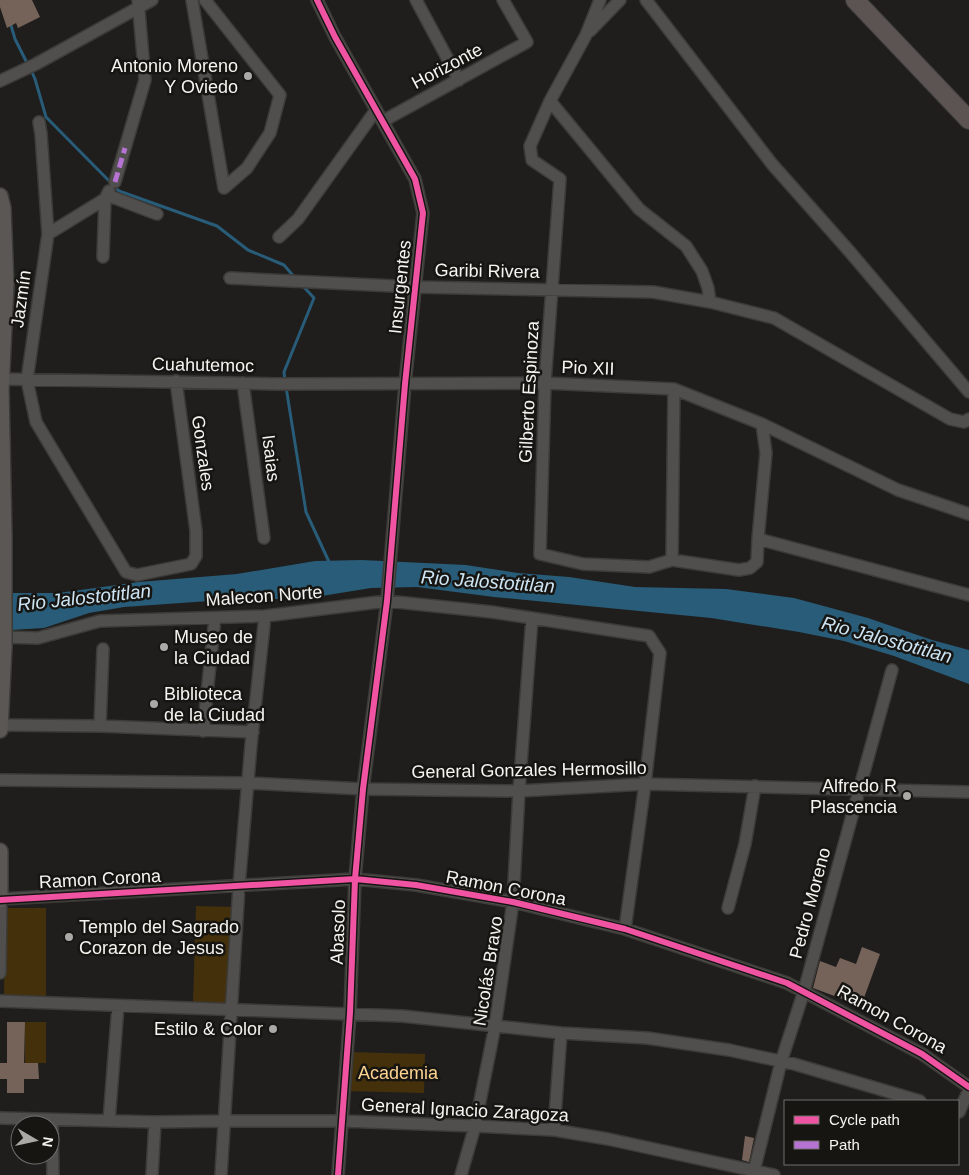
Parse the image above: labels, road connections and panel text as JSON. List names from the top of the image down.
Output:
{
  "streets": {
    "street": [
      "Horizonte",
      "Garibi Rivera",
      "Insurgentes",
      "Jazmín",
      "Cuahutemoc",
      "Pio XII",
      "Gilberto Espinoza",
      "Gonzales",
      "Isaias",
      "Malecon Norte",
      "General Gonzales Hermosillo",
      "Ramon Corona",
      "Pedro Moreno",
      "Abasolo",
      "Nicolás Bravo",
      "General Ignacio Zaragoza"
    ]
  },
  "crossings": [
    ["Horizonte", "Insurgentes"],
    ["Garibi Rivera", "Insurgentes"],
    ["Garibi Rivera", "Gilberto Espinoza"],
    ["Insurgentes", "Cuahutemoc"],
    ["Insurgentes", "Pio XII"],
    ["Insurgentes", "Malecon Norte"],
    ["Insurgentes", "Abasolo"],
    ["Jazmín", "Cuahutemoc"],
    ["Jazmín", "Gonzales"],
    ["Cuahutemoc", "Pio XII"],
    ["Cuahutemoc", "Gonzales"],
    ["Cuahutemoc", "Isaias"],
    ["Pio XII", "Gilberto Espinoza"],
    ["Malecon Norte", "General Gonzales Hermosillo"],
    ["Malecon Norte", "Ramon Corona"],
    ["Malecon Norte", "Abasolo"],
    ["Malecon Norte", "Nicolás Bravo"],
    ["General Gonzales Hermosillo", "Pedro Moreno"],
    ["General Gonzales Hermosillo", "Abasolo"],
    ["General Gonzales Hermosillo", "Nicolás Bravo"],
    ["Ramon Corona", "Pedro Moreno"],
    ["Ramon Corona", "Abasolo"],
    ["Ramon Corona", "Nicolás Bravo"],
    ["Pedro Moreno", "General Ignacio Zaragoza"],
    ["Abasolo", "General Ignacio Zaragoza"],
    ["Nicolás Bravo", "General Ignacio Zaragoza"]
  ],
  "water": ["Rio Jalostotitlan"],
  "parks": ["Academia"],
  "places": [
    "Antonio Moreno Y Oviedo",
    "Museo de la Ciudad",
    "Biblioteca de la Ciudad",
    "Alfredo R Plascencia",
    "Templo del Sagrado Corazon de Jesus",
    "Estilo & Color"
  ],
  "legend": ["Cycle path", "Path"],
  "north": "right"
}
